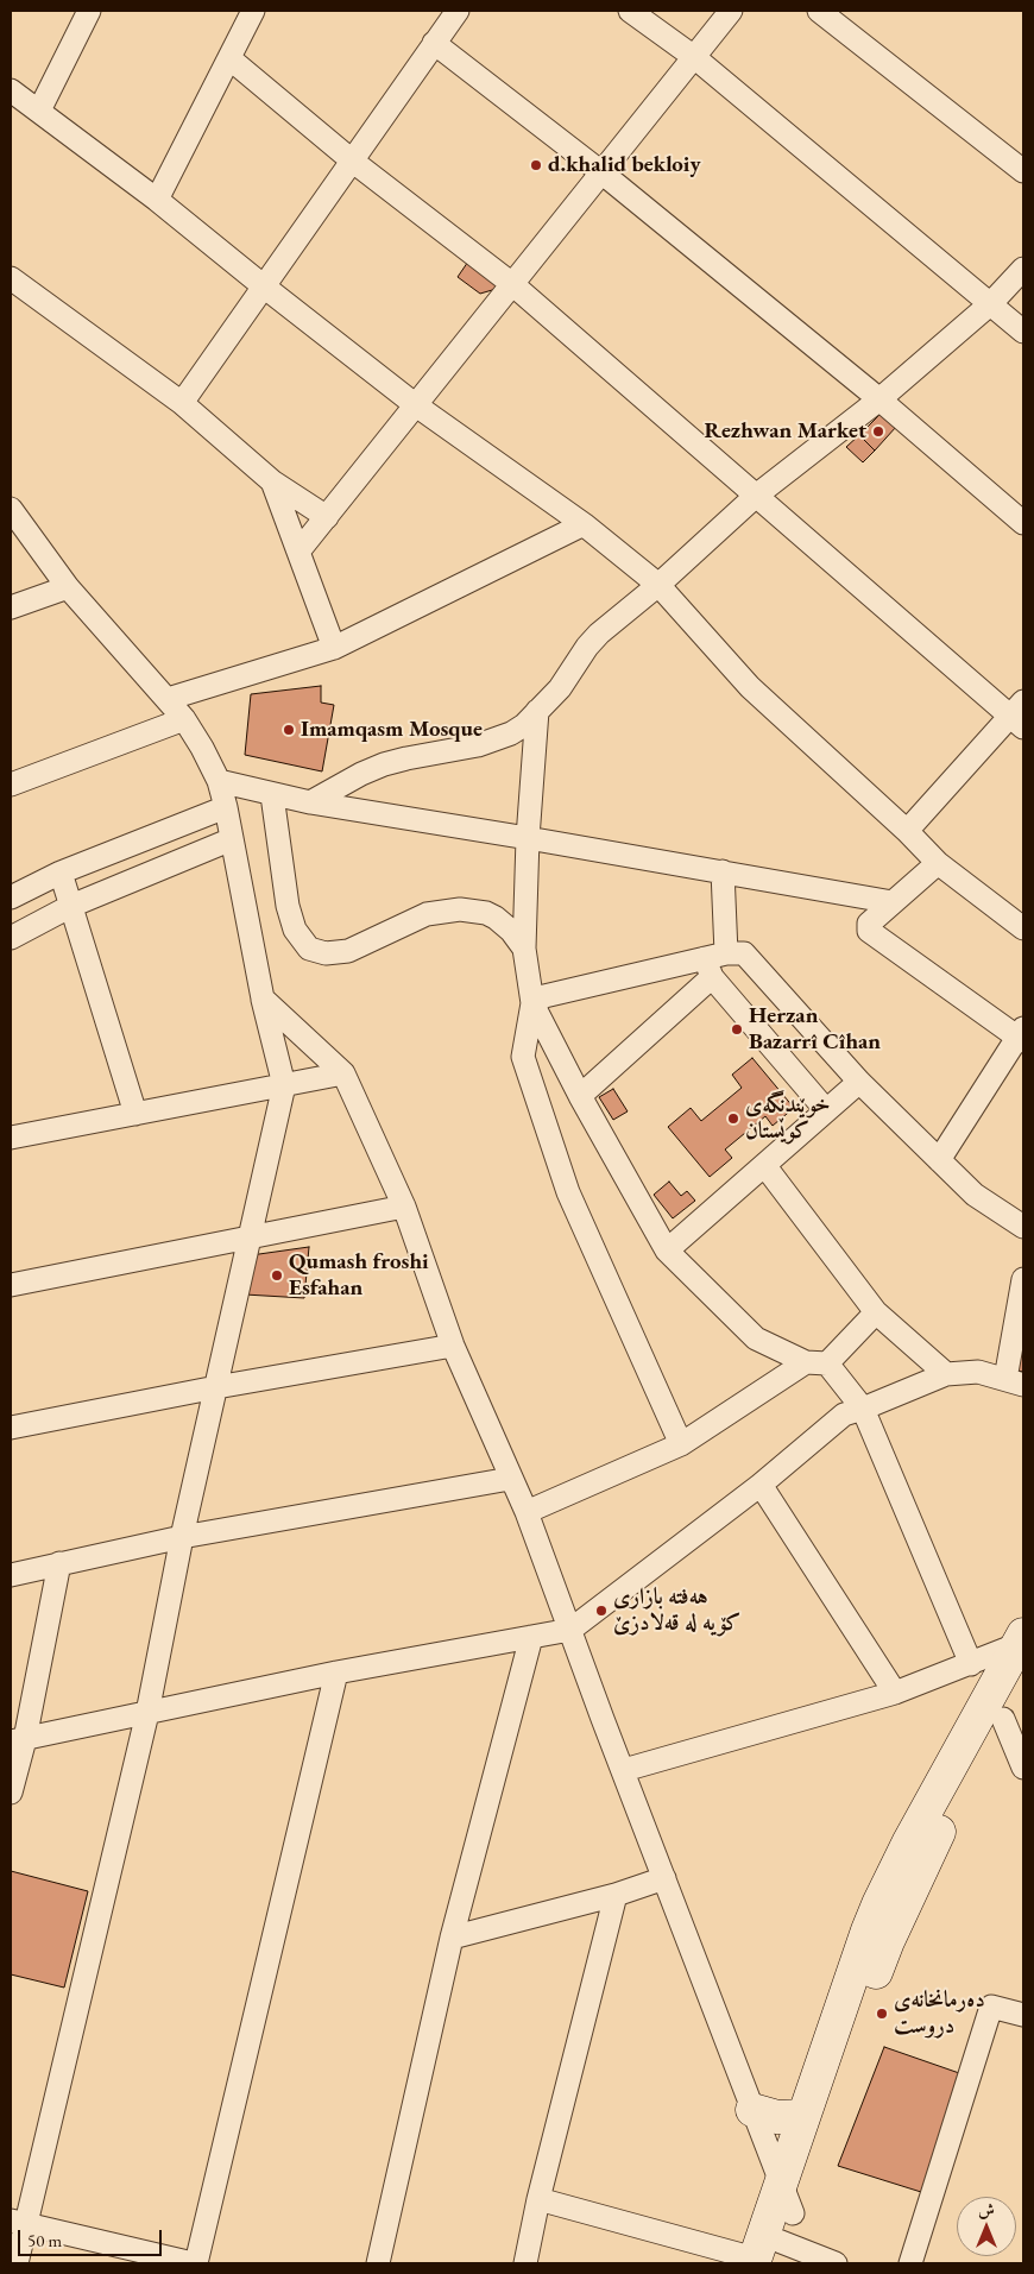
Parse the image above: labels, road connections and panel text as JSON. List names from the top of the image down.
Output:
{
  "places": [
    "d.khalid bekloiy",
    "Rezhwan Market",
    "Imamqasm Mosque",
    "Herzan Bazarrî Cîhan",
    "خوێندنگەی کوێستان",
    "Qumash froshi Esfahan",
    "هەفتە بازاری کۆیە لە قەلادزێ",
    "دەرمانخانەی دروست"
  ],
  "scale_bar": "50 m",
  "north": "top"
}
